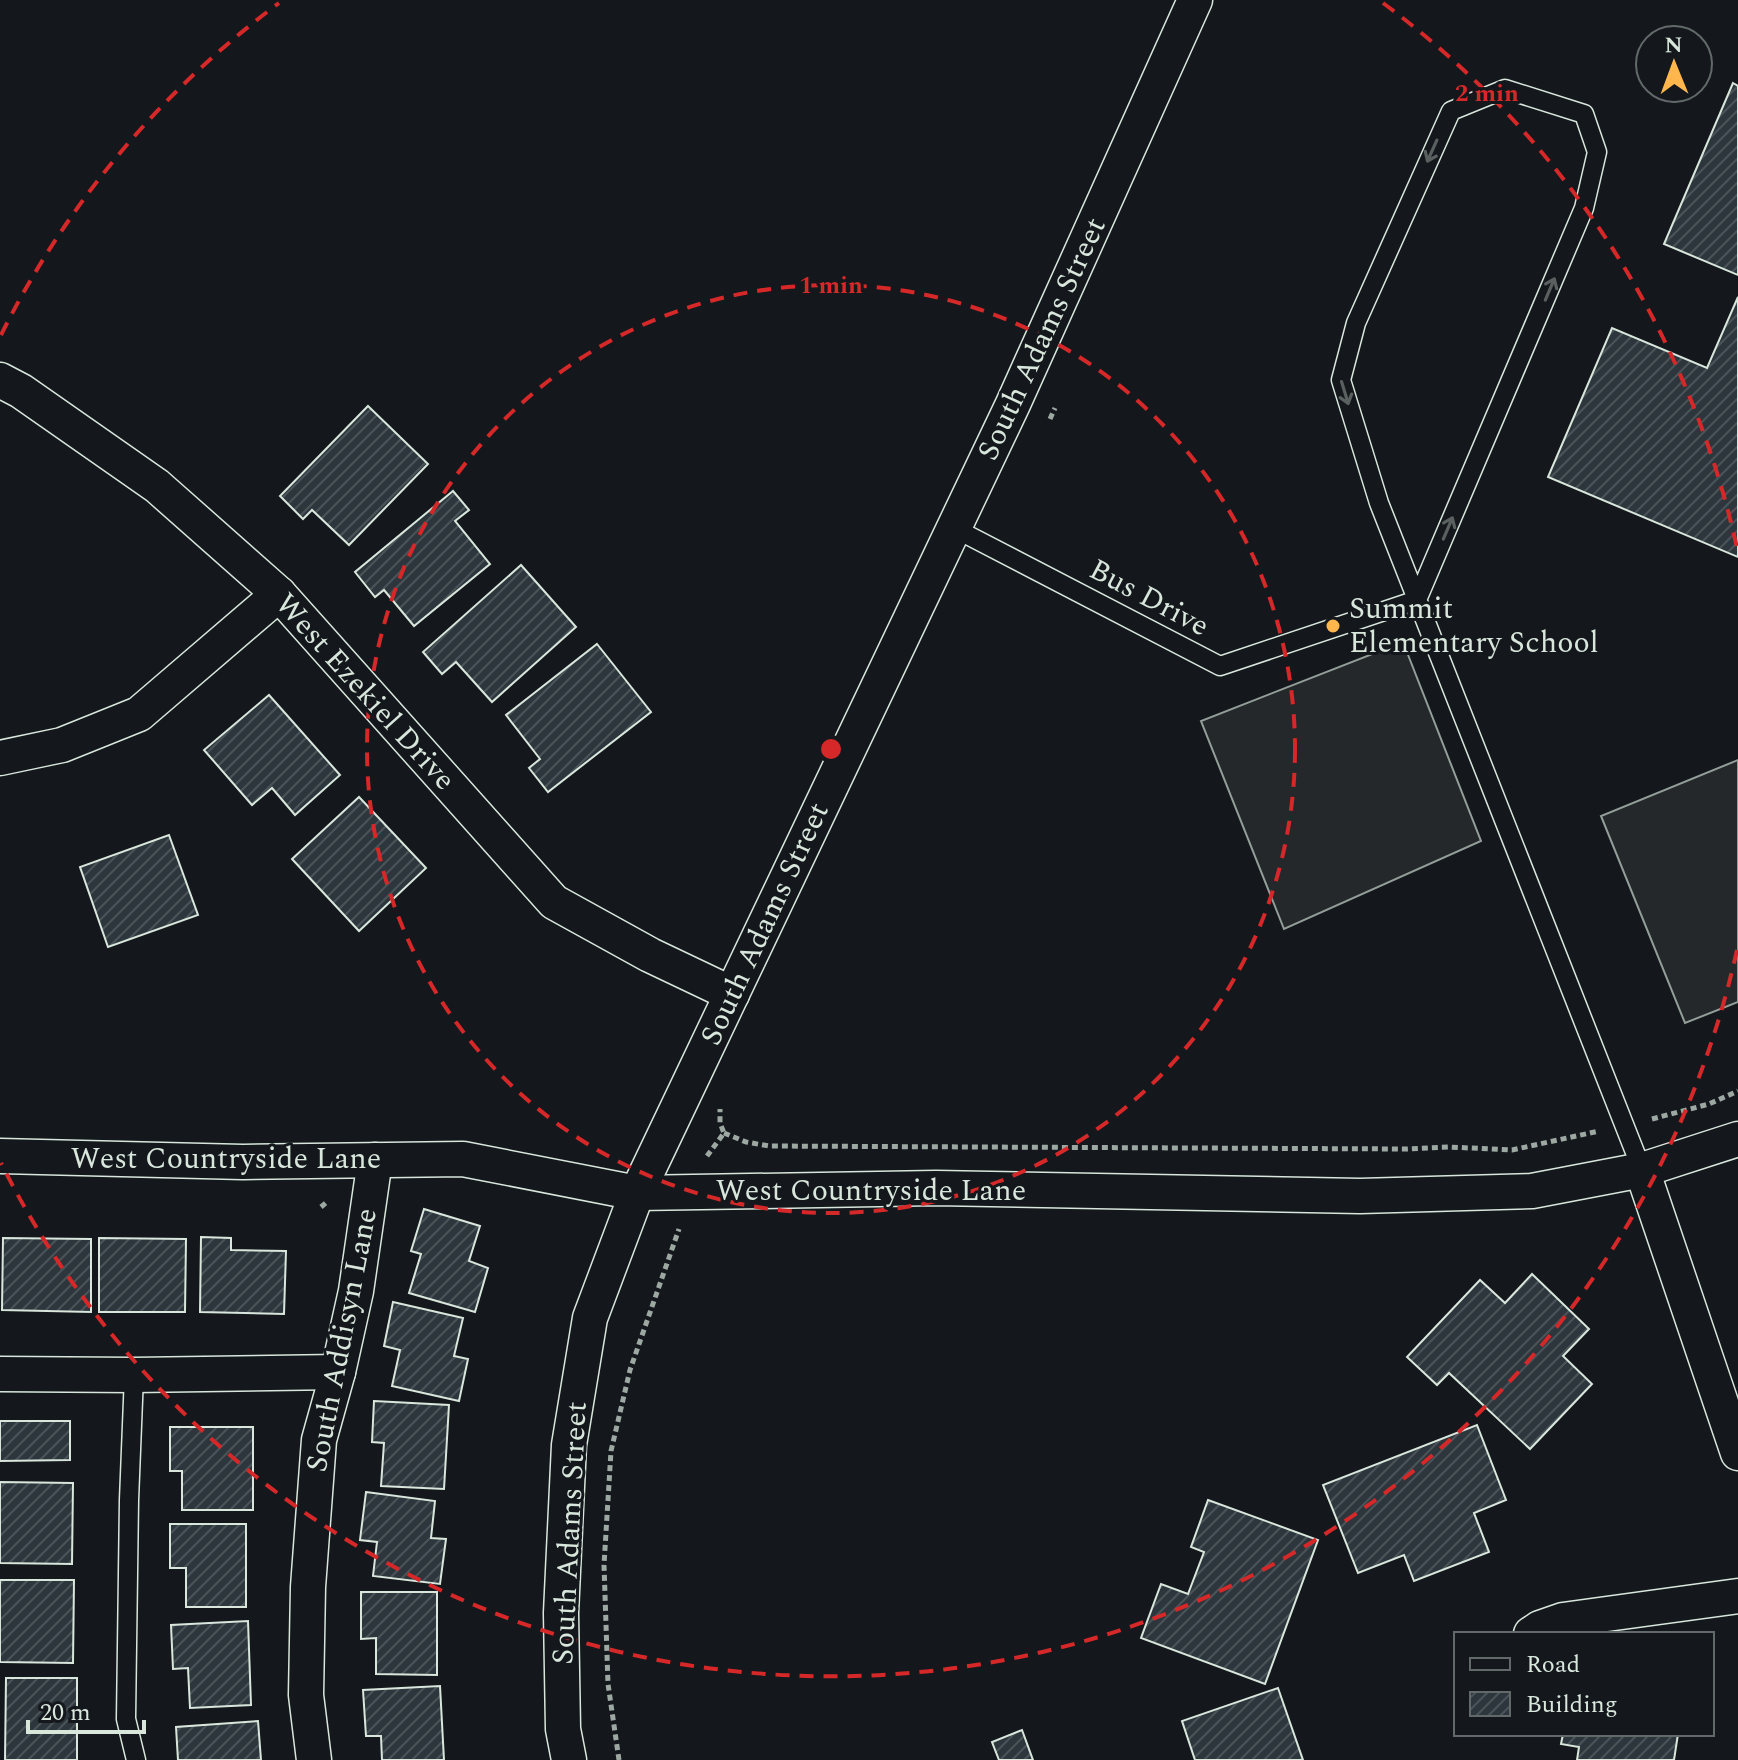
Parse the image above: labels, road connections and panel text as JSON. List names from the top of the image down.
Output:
{
  "streets": {
    "street": [
      "South Adams Street",
      "West Ezekiel Drive",
      "West Countryside Lane",
      "South Addisyn Lane"
    ],
    "lane": ["Bus Drive"]
  },
  "crossings": [
    ["South Adams Street", "Bus Drive"],
    ["South Adams Street", "West Ezekiel Drive"],
    ["South Adams Street", "West Countryside Lane"],
    ["West Countryside Lane", "South Addisyn Lane"]
  ],
  "places": ["Summit Elementary School"],
  "legend": ["Road", "Building"],
  "scale_bar": "20 m",
  "north": "top",
  "rings": ["2 min", "1 min"]
}
